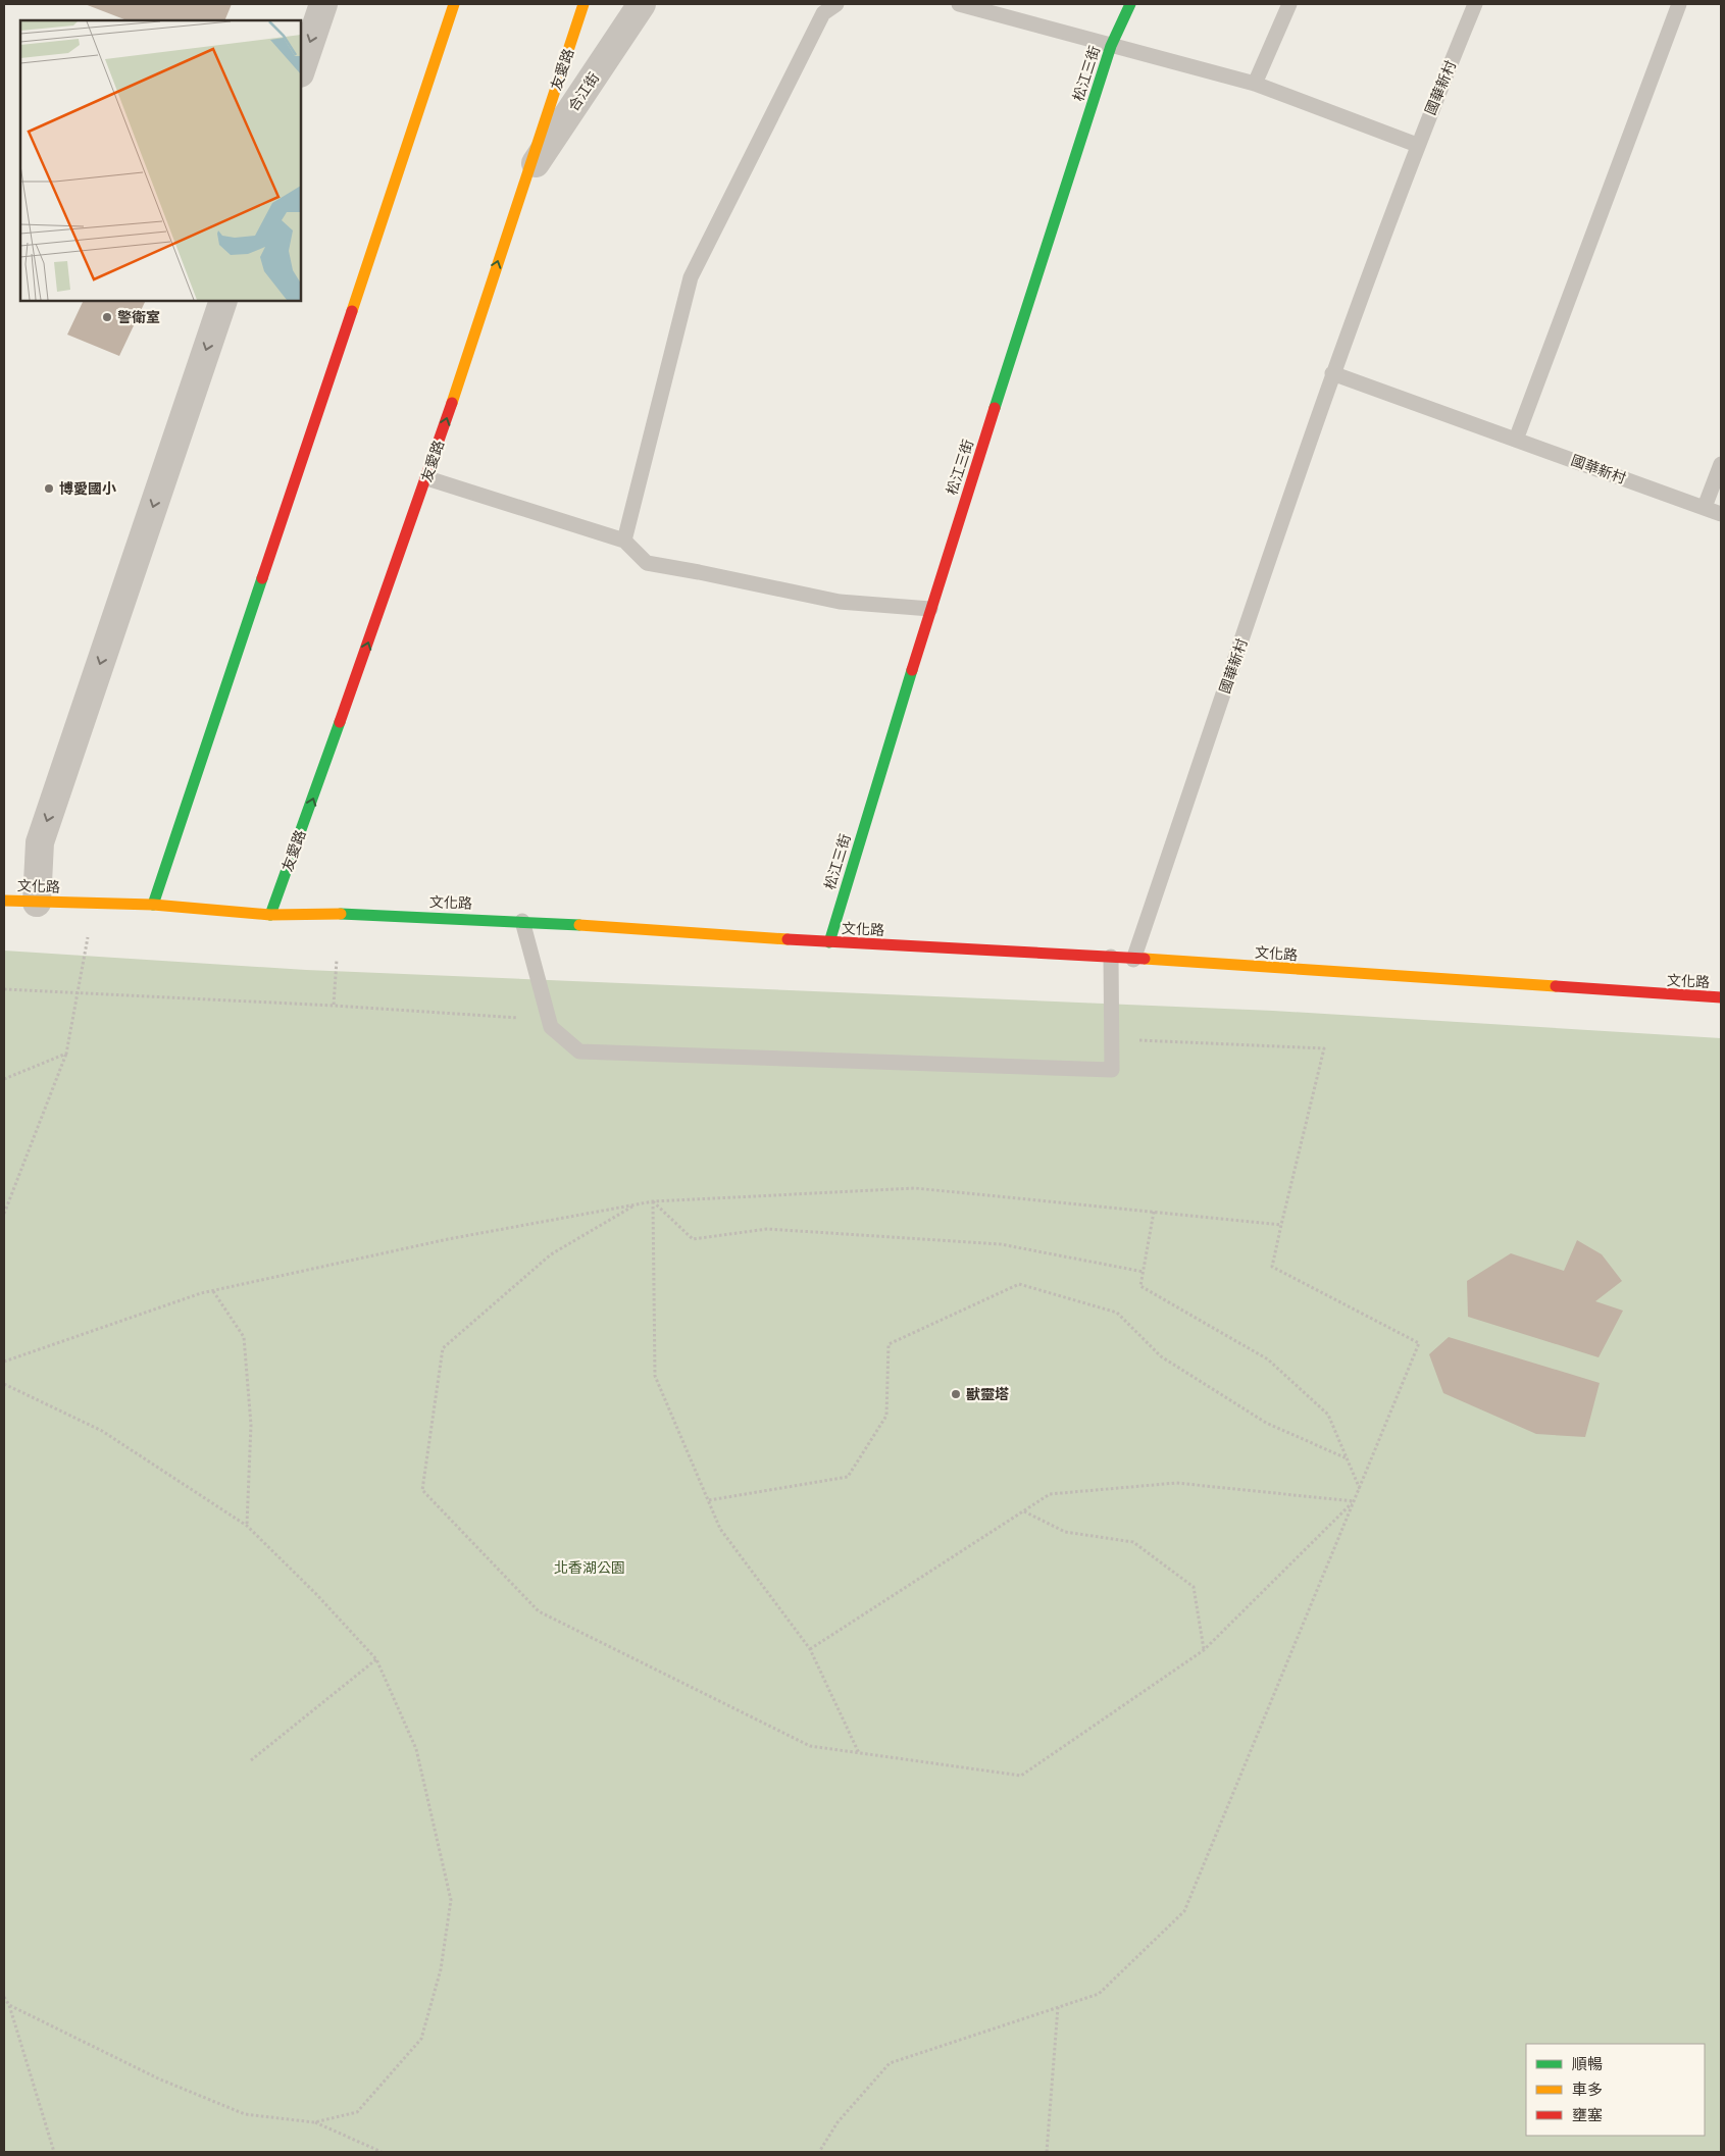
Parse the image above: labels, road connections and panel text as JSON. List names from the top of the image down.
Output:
{
  "streets": {
    "street": [
      "友愛路",
      "松江三街",
      "合江街",
      "文化路"
    ],
    "lane": ["國華新村"]
  },
  "crossings": [
    ["友愛路", "合江街"],
    ["友愛路", "文化路"],
    ["松江三街", "文化路"],
    ["國華新村", "文化路"]
  ],
  "one_way": ["友愛路"],
  "parks": ["北香湖公園"],
  "places": ["警衛室", "博愛國小", "獸靈塔"],
  "legend": ["順暢", "車多", "壅塞"]
}
